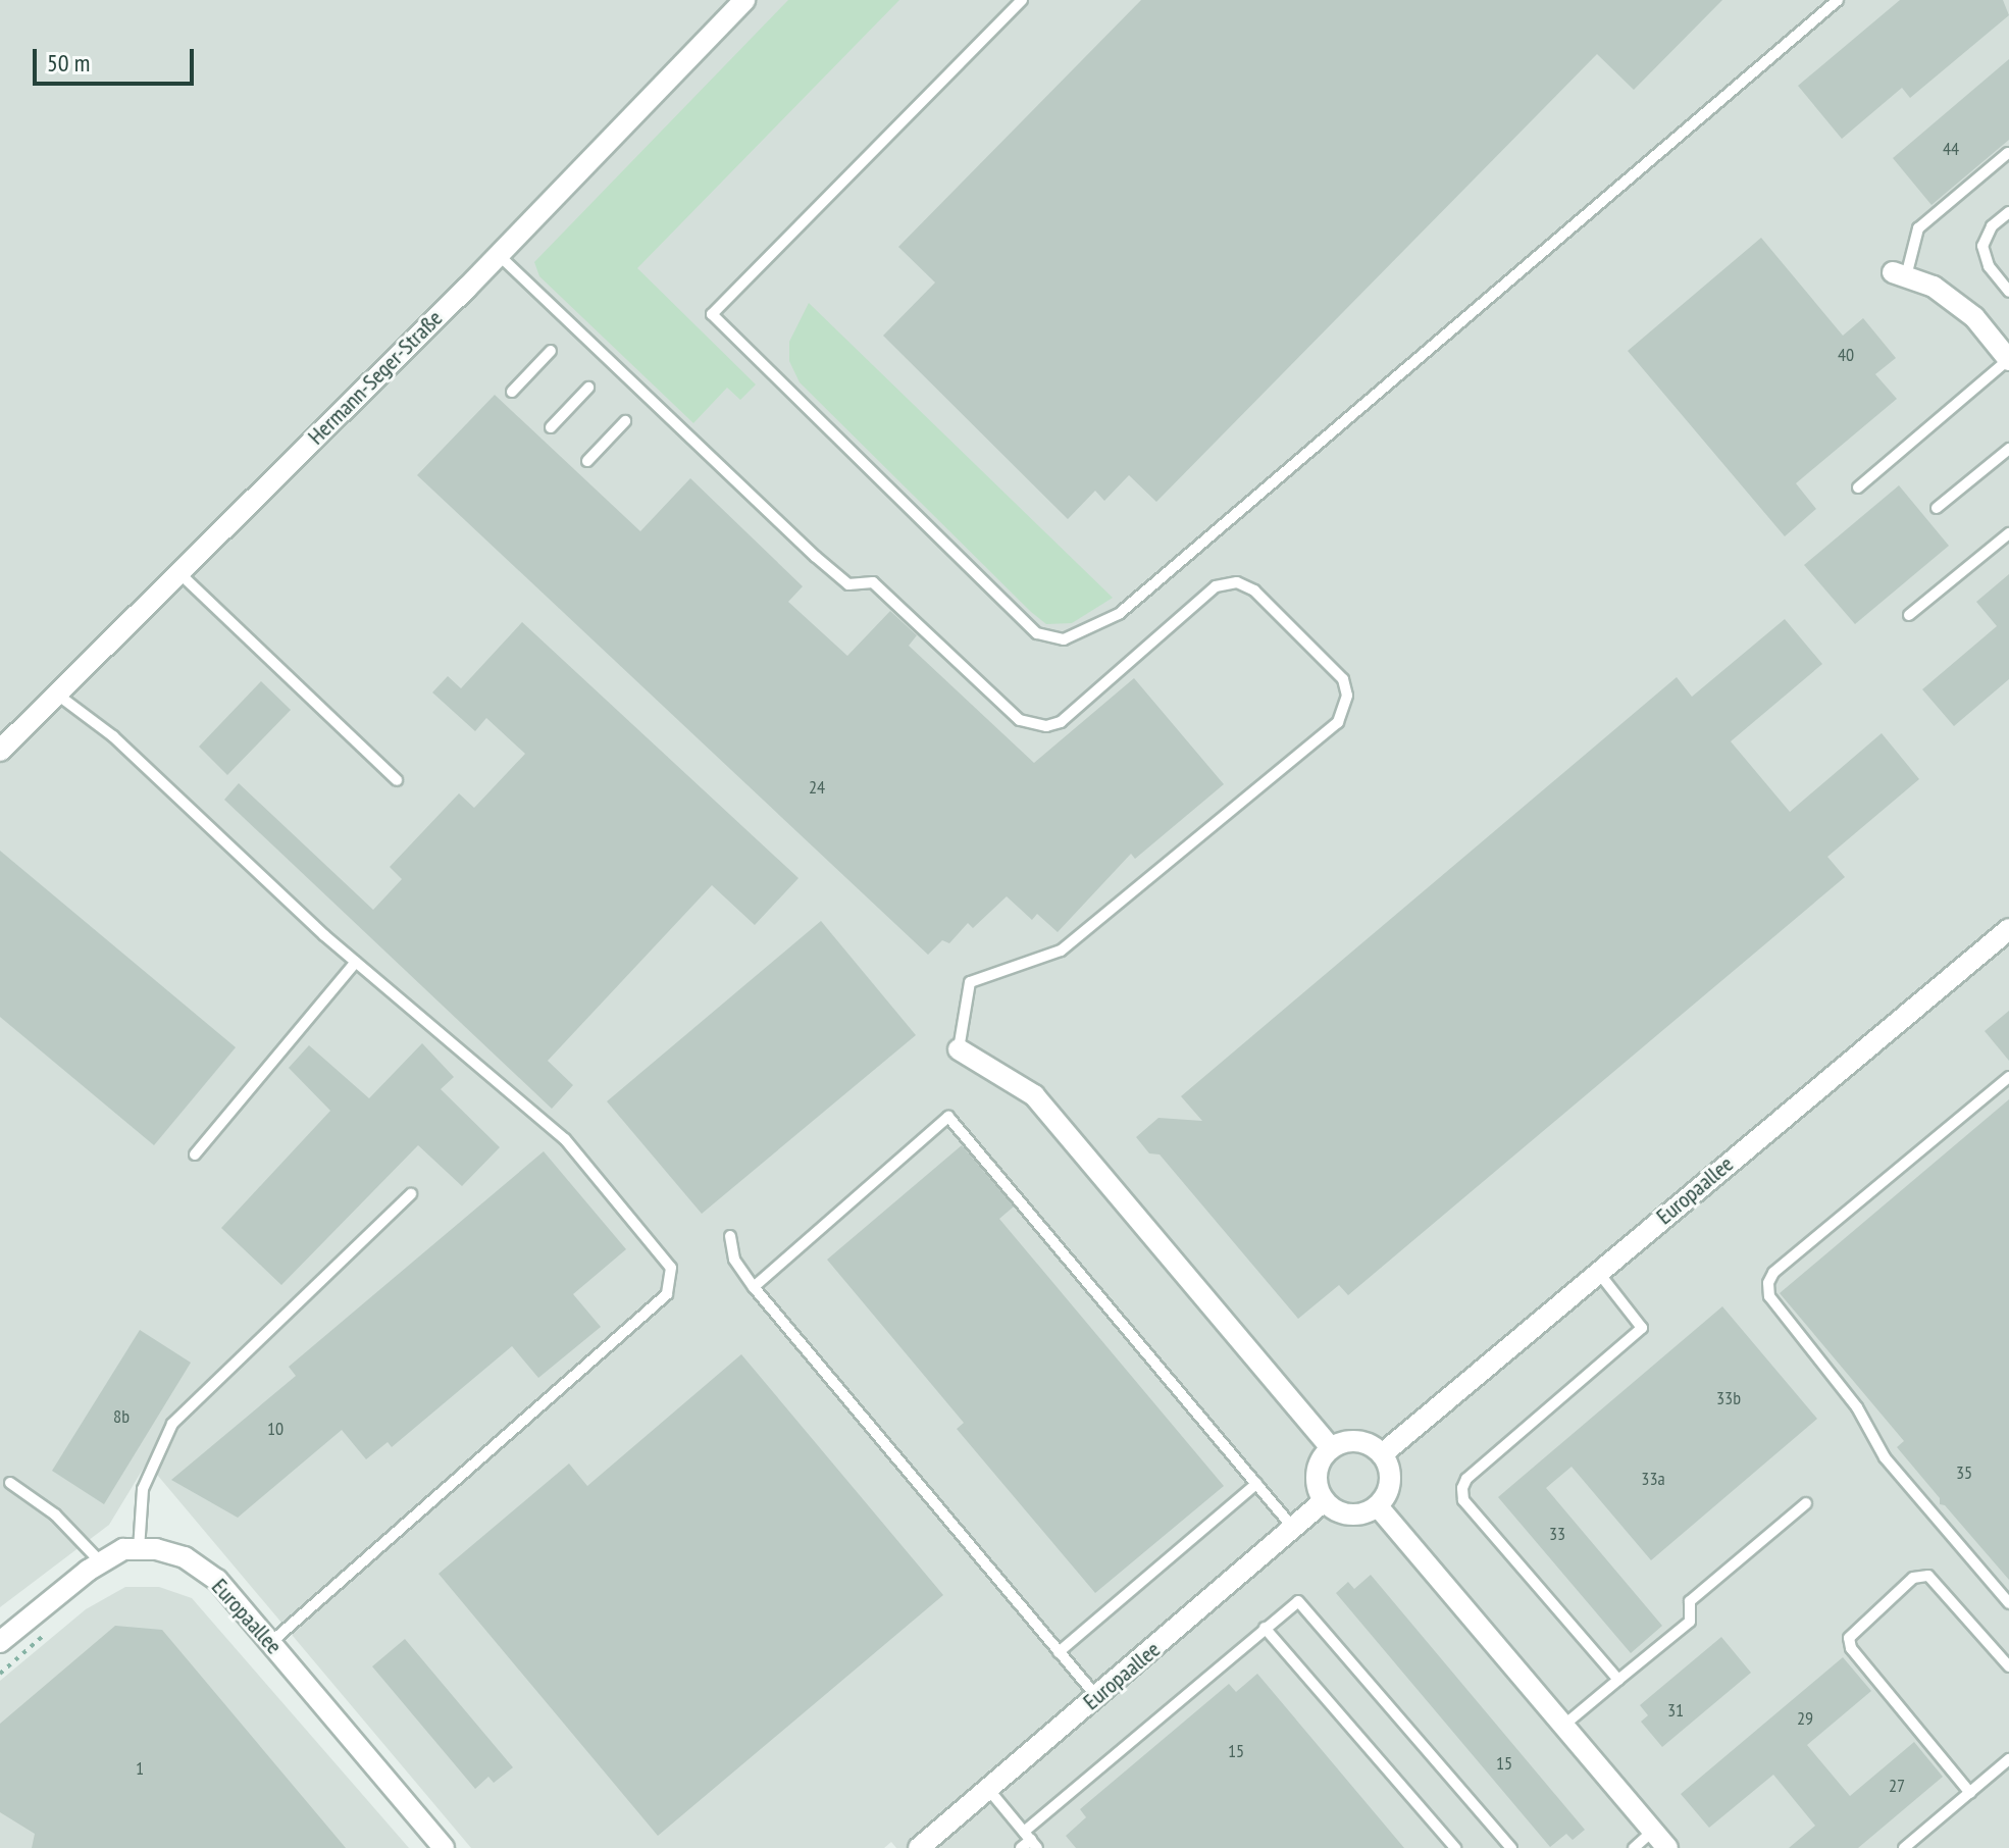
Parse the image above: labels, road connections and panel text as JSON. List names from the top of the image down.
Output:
{
  "streets": {
    "street": ["Hermann-Seger-Straße", "Europaallee"]
  },
  "house_numbers": [
    "44",
    "40",
    "24",
    "33b",
    "8b",
    "10",
    "35",
    "33a",
    "33",
    "31",
    "29",
    "15",
    "15",
    "1",
    "27"
  ],
  "scale_bar": "50 m"
}
